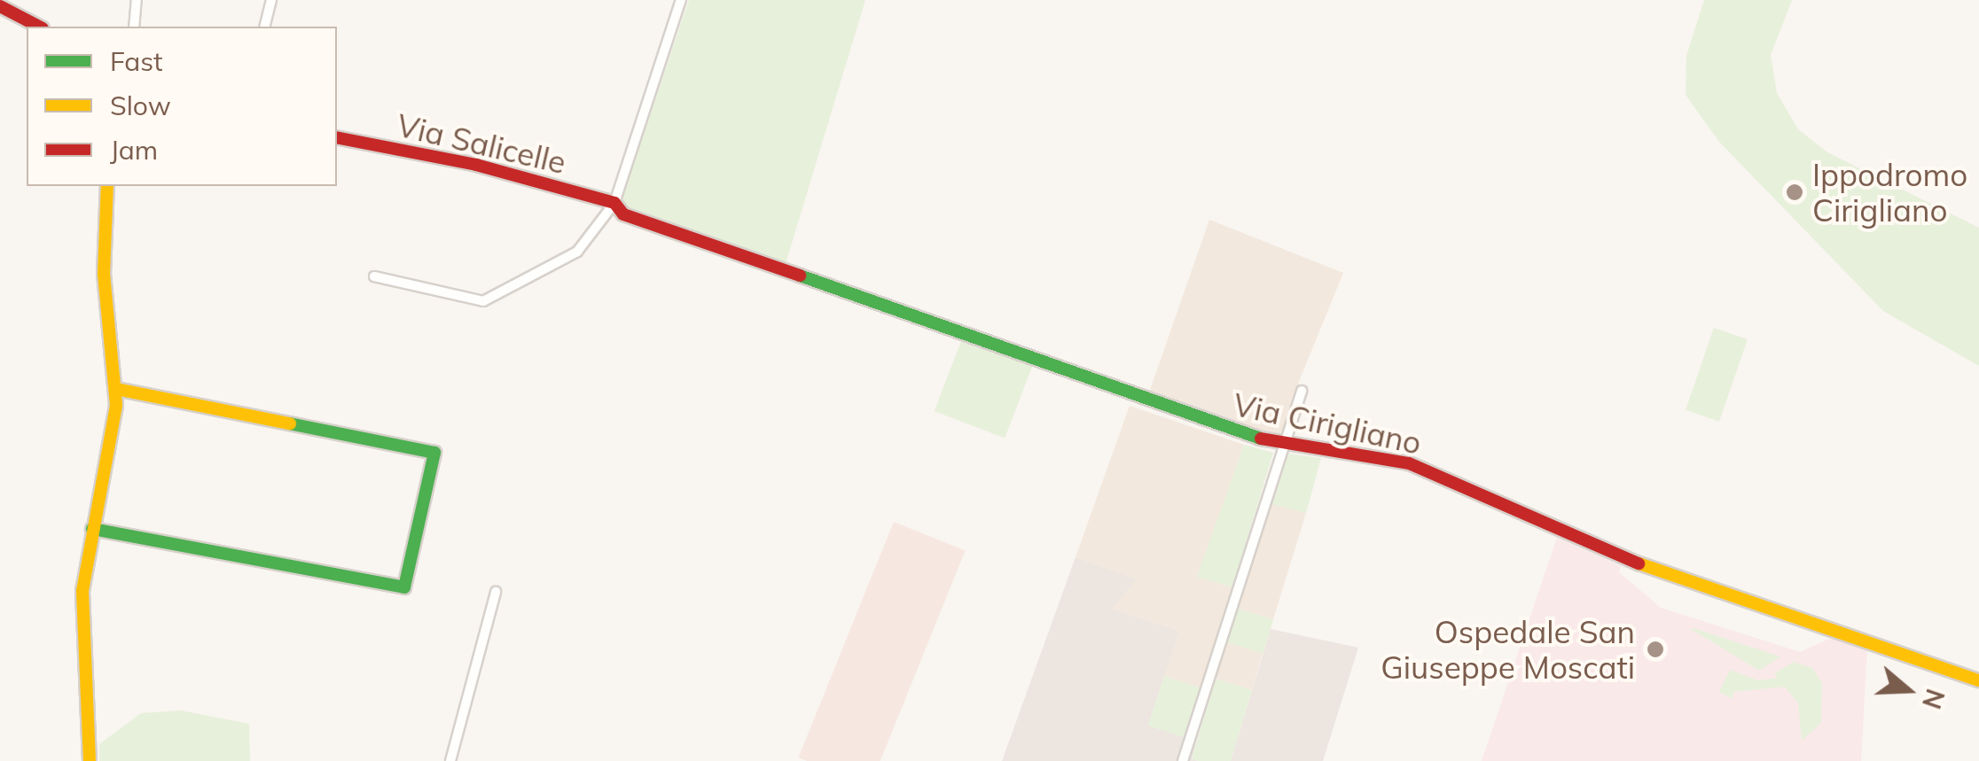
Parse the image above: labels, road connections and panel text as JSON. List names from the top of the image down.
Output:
{
  "streets": {
    "street": ["Via Salicelle", "Via Cirigliano"]
  },
  "crossings": [
    ["Via Salicelle", "Via Cirigliano"]
  ],
  "places": ["Ippodromo Cirigliano", "Ospedale San Giuseppe Moscati"],
  "legend": ["Fast", "Slow", "Jam"],
  "north": "right"
}
